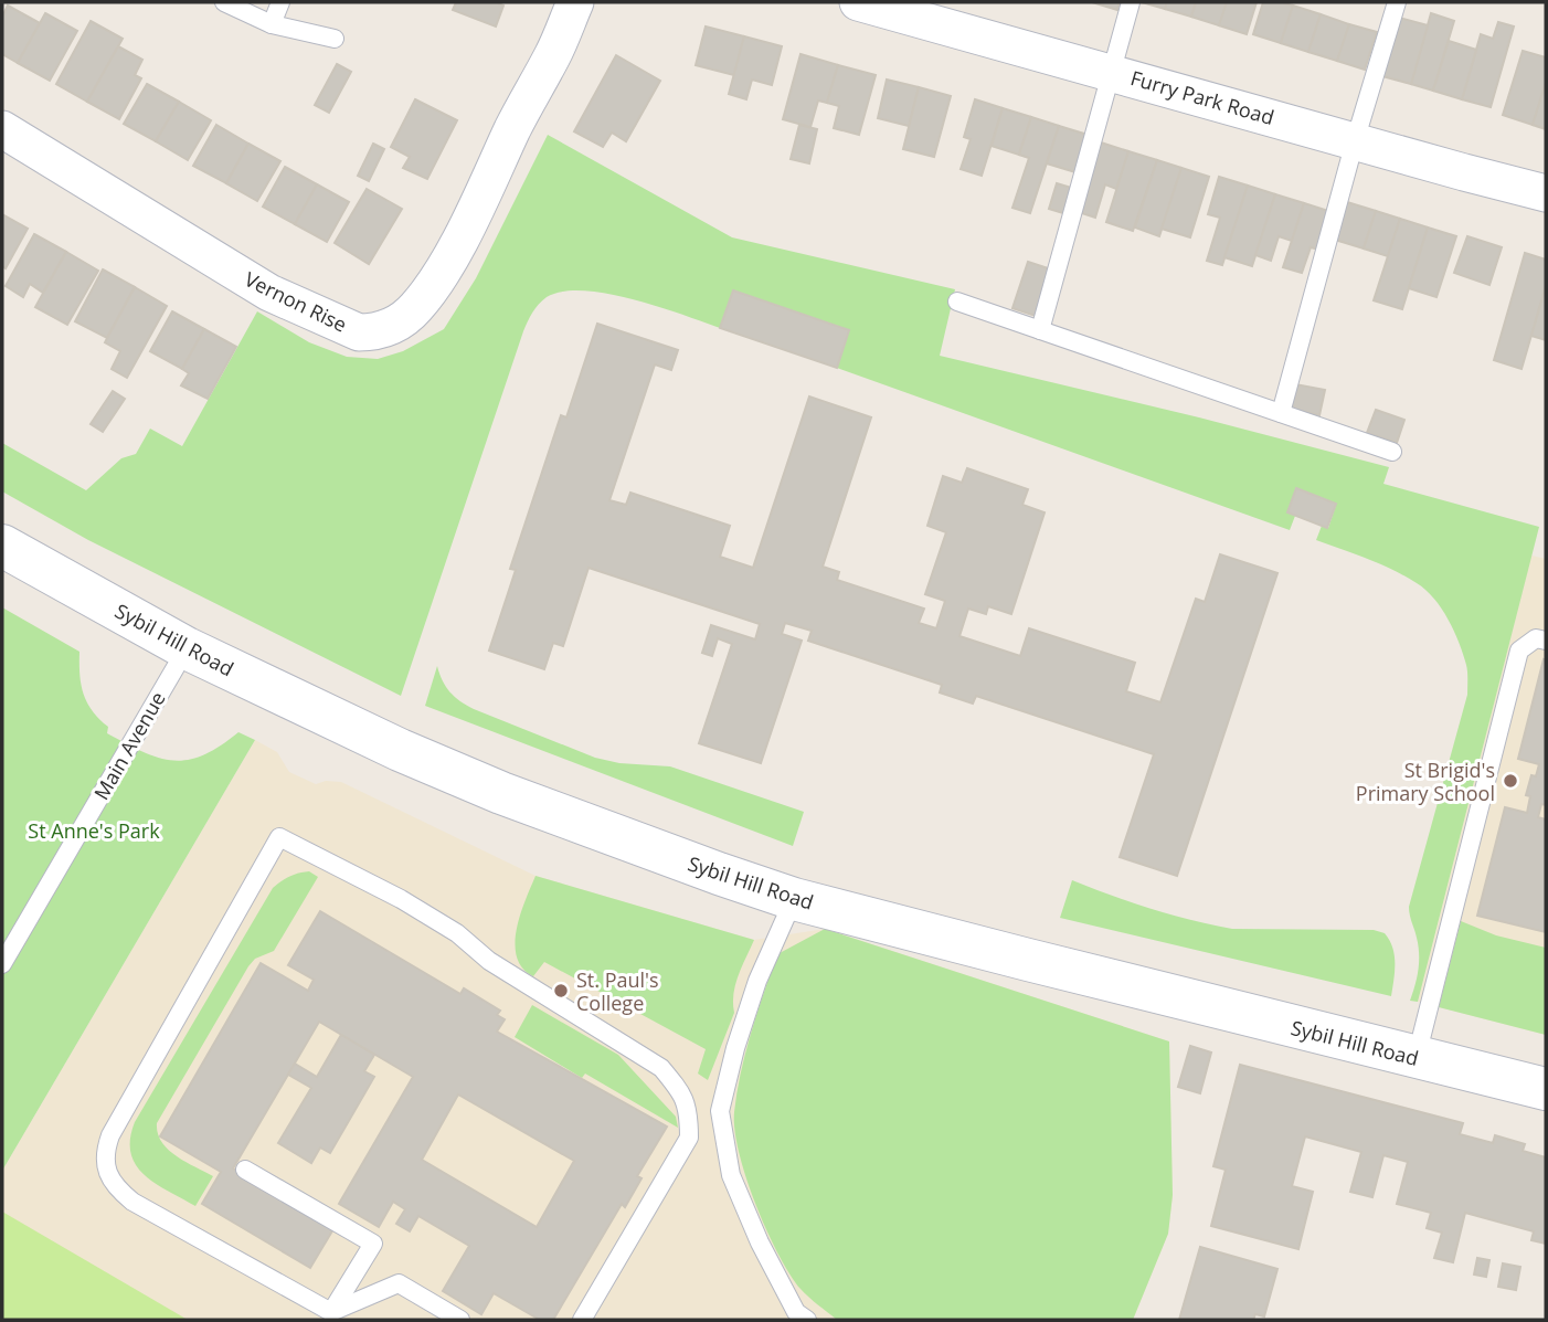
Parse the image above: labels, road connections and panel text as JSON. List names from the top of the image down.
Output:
{
  "streets": {
    "main road": ["Sybil Hill Road"],
    "street": ["Furry Park Road", "Vernon Rise"],
    "lane": ["Main Avenue"]
  },
  "crossings": [
    ["Sybil Hill Road", "Main Avenue"]
  ],
  "parks": ["St Anne's Park"],
  "places": ["St Brigid's Primary School", "St. Paul's College"]
}
